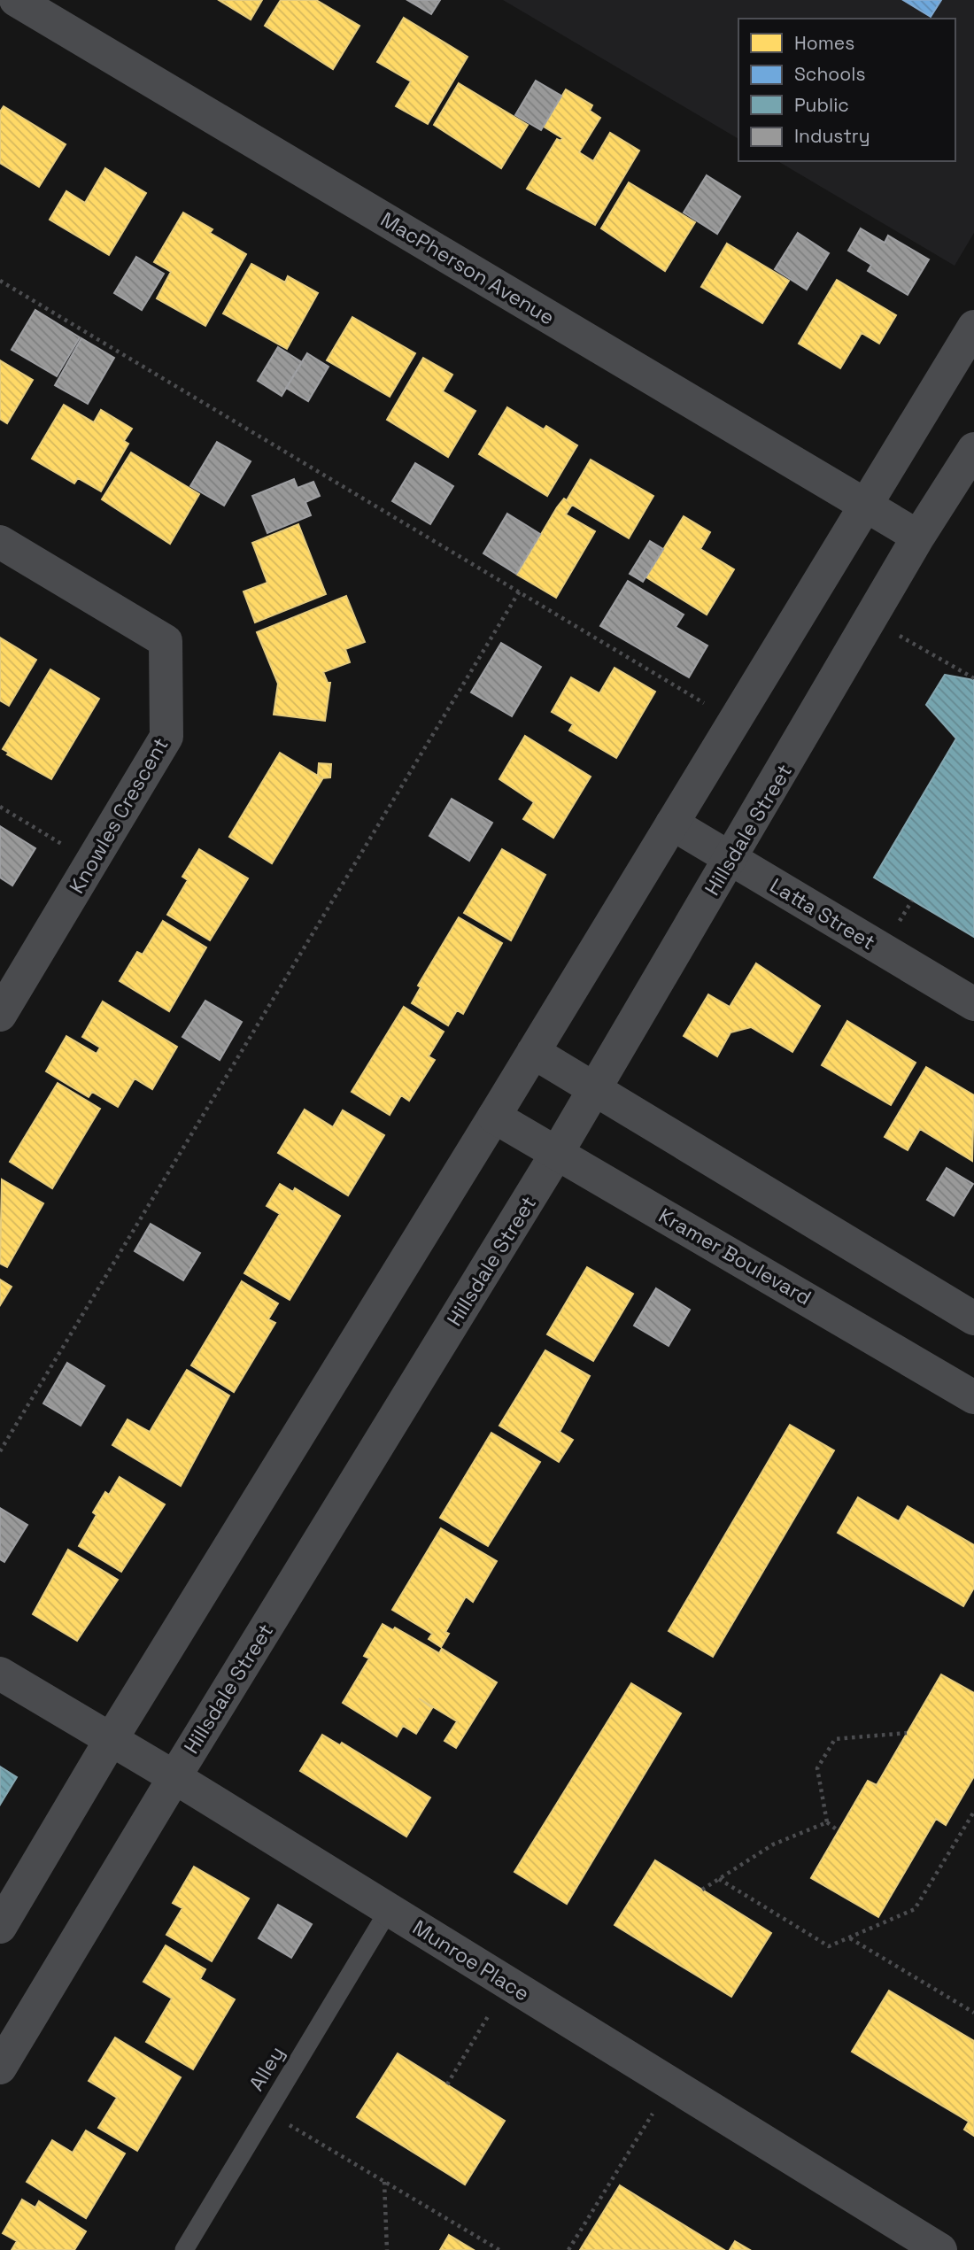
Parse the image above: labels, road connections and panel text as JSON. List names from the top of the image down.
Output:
{
  "streets": {
    "street": [
      "MacPherson Avenue",
      "Knowles Crescent",
      "Hillsdale Street",
      "Latta Street",
      "Kramer Boulevard",
      "Munroe Place"
    ],
    "lane": ["Alley"]
  },
  "crossings": [
    ["MacPherson Avenue", "Hillsdale Street"],
    ["Hillsdale Street", "Latta Street"],
    ["Hillsdale Street", "Kramer Boulevard"],
    ["Hillsdale Street", "Munroe Place"],
    ["Munroe Place", "Alley"]
  ],
  "legend": [
    "Homes",
    "Schools",
    "Public",
    "Industry"
  ]
}
